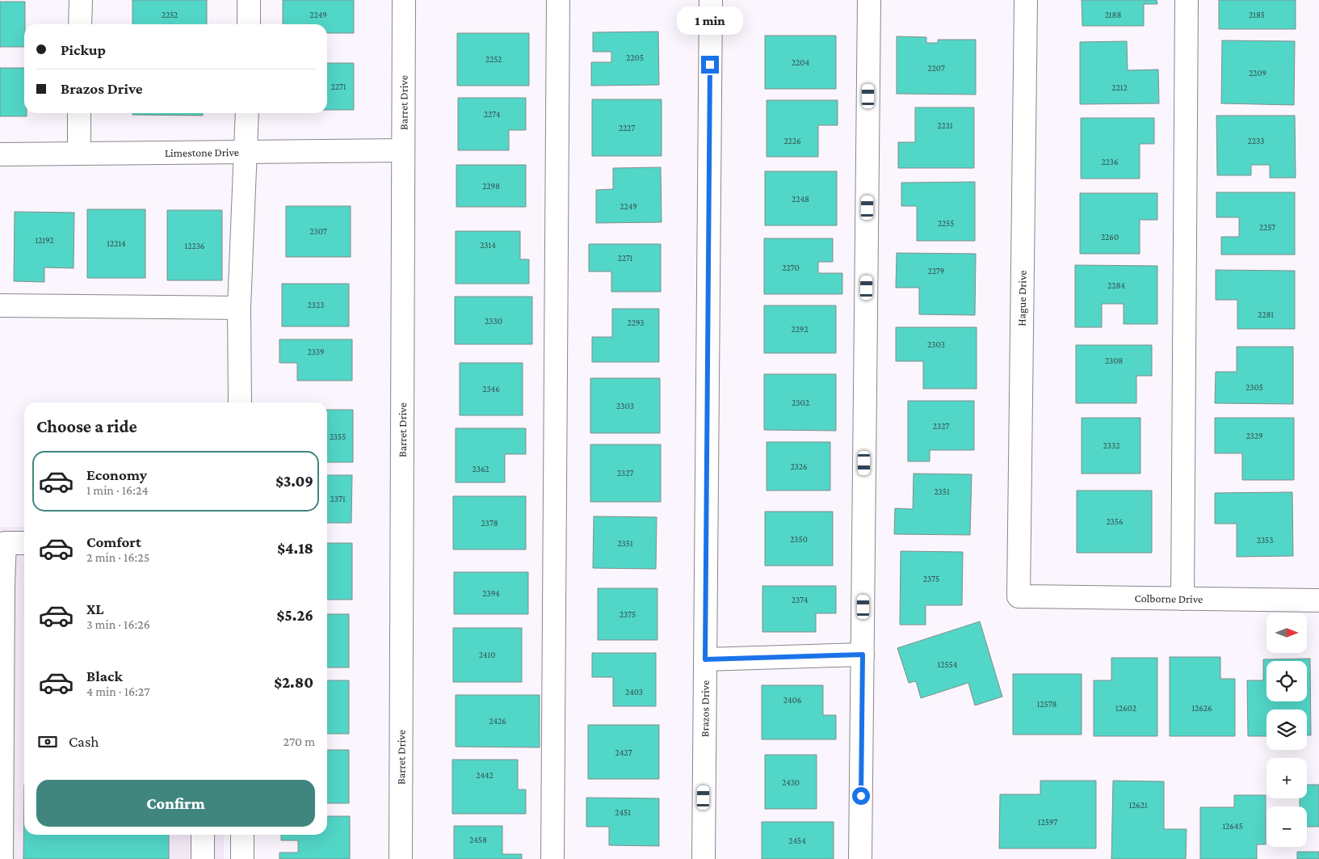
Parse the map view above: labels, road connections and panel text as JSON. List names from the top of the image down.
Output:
{
  "streets": {
    "street": [
      "Barret Drive",
      "Limestone Drive",
      "Hague Drive",
      "Colborne Drive",
      "Brazos Drive"
    ]
  },
  "crossings": [
    ["Barret Drive", "Limestone Drive"],
    ["Hague Drive", "Colborne Drive"]
  ],
  "house_numbers": [
    "2252",
    "2249",
    "2188",
    "2185",
    "2205",
    "2252",
    "2204",
    "2207",
    "2209",
    "2271",
    "2212",
    "2274",
    "2231",
    "2227",
    "2226",
    "2233",
    "2236",
    "2298",
    "2248",
    "2249",
    "2255",
    "2257",
    "2307",
    "2260",
    "12192",
    "12214",
    "2314",
    "12236",
    "2271",
    "2270",
    "2279",
    "2284",
    "2323",
    "2281",
    "2330",
    "2293",
    "2292",
    "2303",
    "2339",
    "2308",
    "2305",
    "2346",
    "2302",
    "2303",
    "2327",
    "2329",
    "2355",
    "2332",
    "2326",
    "2362",
    "2327",
    "2351",
    "2371",
    "2356",
    "2378",
    "2350",
    "2353",
    "2351",
    "2375",
    "2394",
    "2374",
    "2375",
    "2410",
    "12554",
    "2403",
    "2406",
    "12578",
    "12602",
    "12626",
    "2426",
    "2427",
    "2442",
    "2430",
    "12621",
    "2451",
    "12597",
    "12645",
    "2458",
    "2454"
  ],
  "north": "right",
  "page": {
    "bubble": "1 min",
    "banner": ["Pickup", "Brazos Drive"],
    "heading": "Choose a ride",
    "list": [
      {
        "name": "Economy",
        "note": "1 min · 16:24",
        "value": "$3.09"
      },
      {
        "name": "Comfort",
        "note": "2 min · 16:25",
        "value": "$4.18"
      },
      {
        "name": "XL",
        "note": "3 min · 16:26",
        "value": "$5.26"
      },
      {
        "name": "Black",
        "note": "4 min · 16:27",
        "value": "$2.80"
      }
    ],
    "map_buttons": ["+", "−"],
    "pay": ["Cash", "270 m"],
    "buttons": "Confirm"
  }
}
